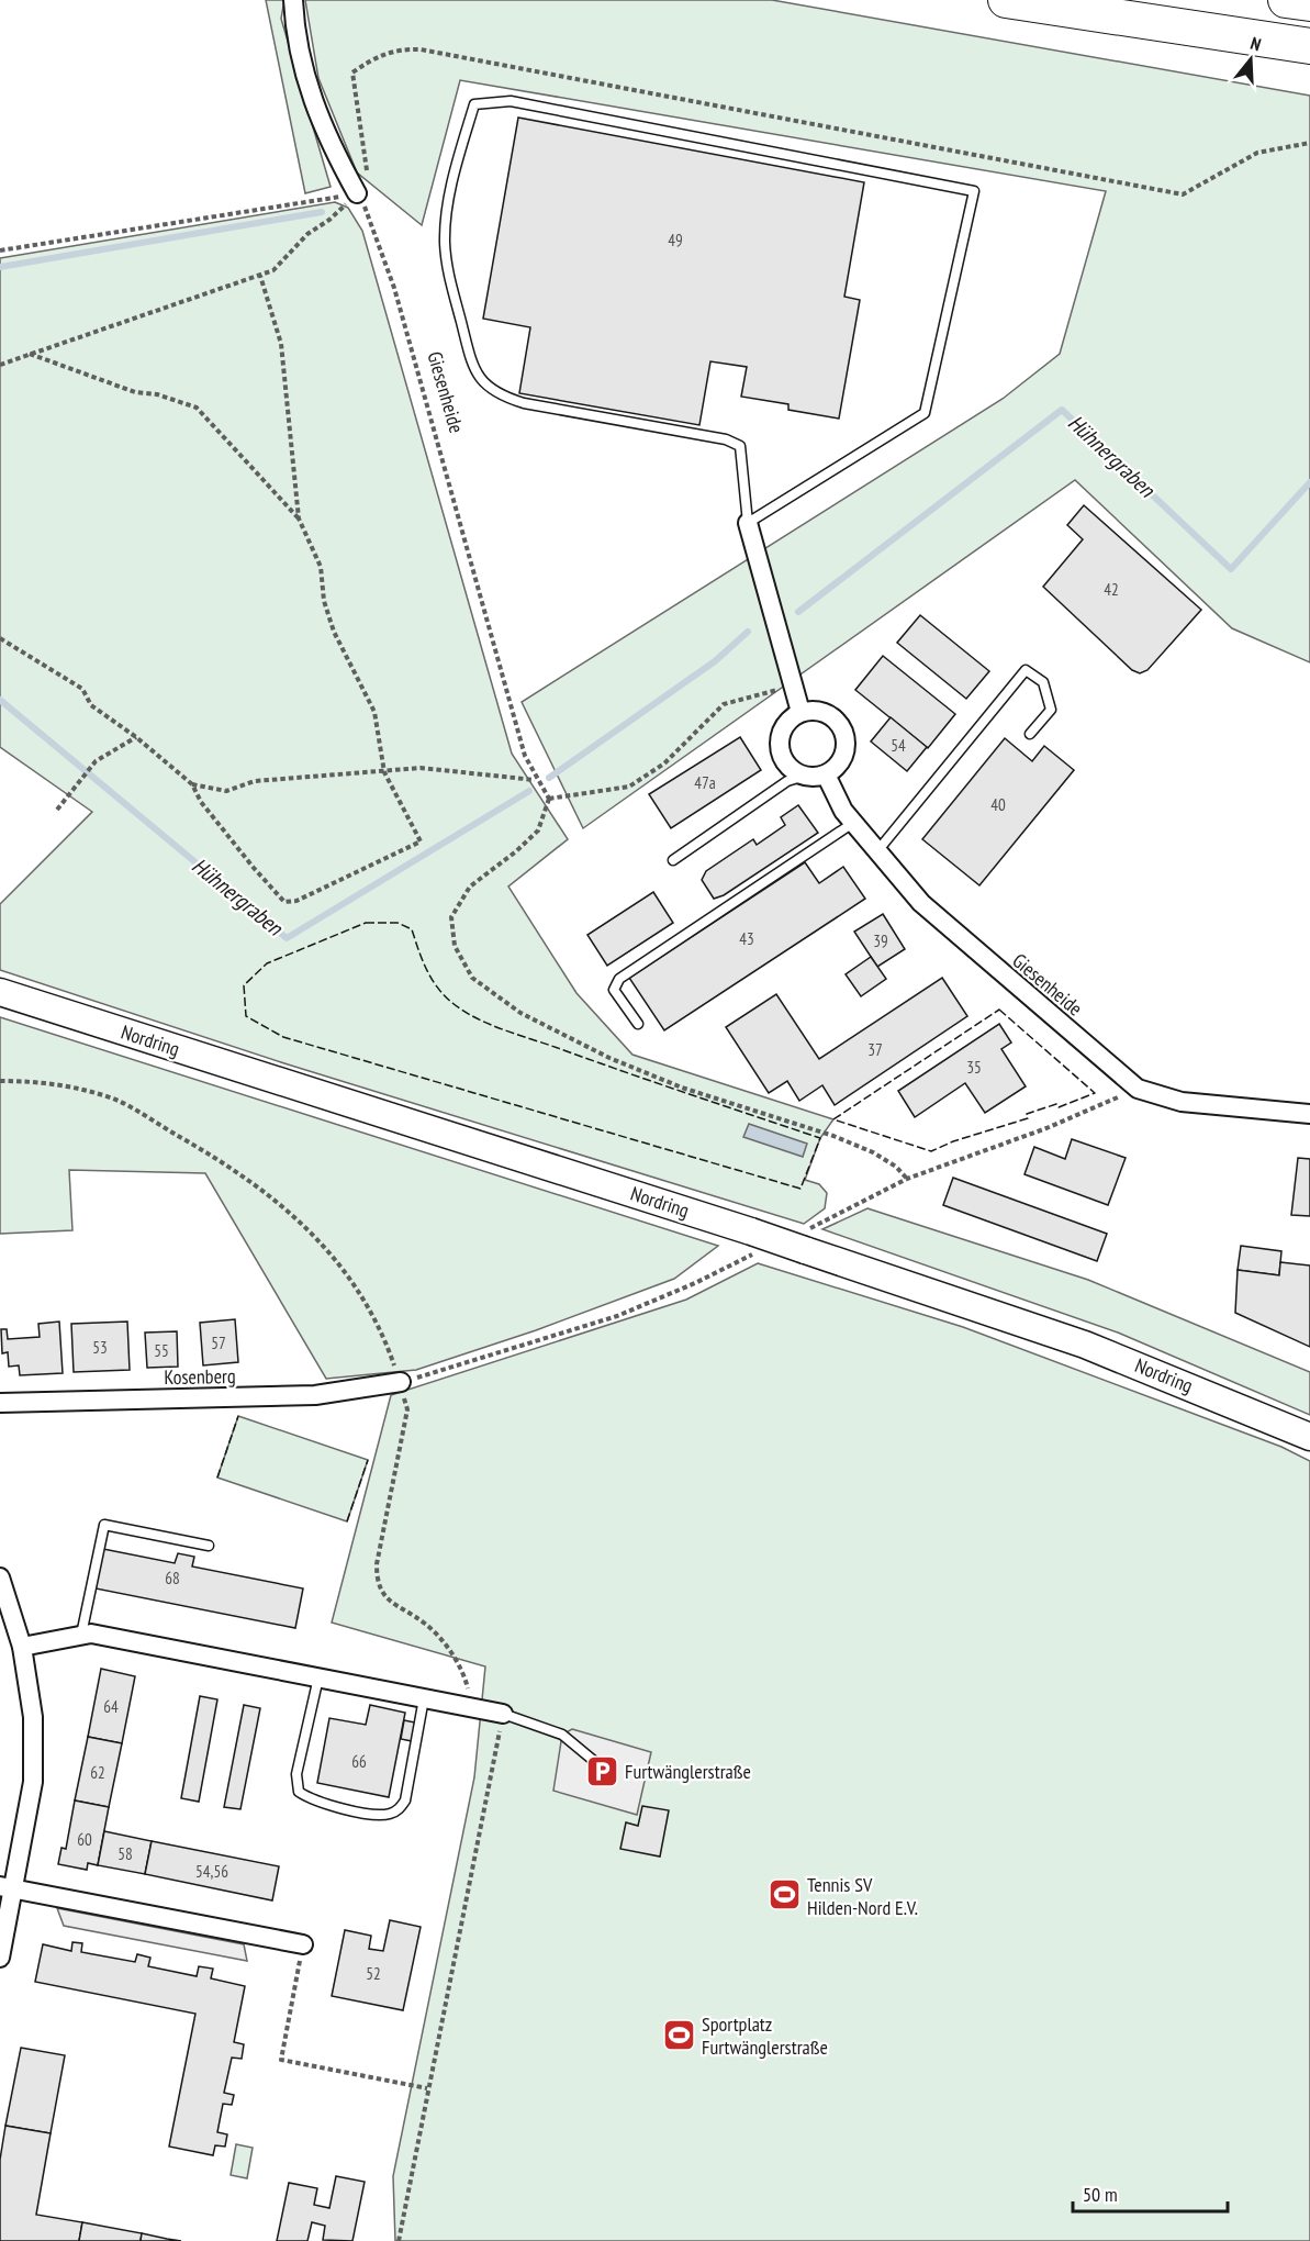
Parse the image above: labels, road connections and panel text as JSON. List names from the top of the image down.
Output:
{
  "streets": {
    "main road": ["Nordring"],
    "street": ["Giesenheide", "Kosenberg"]
  },
  "water": ["Hühnergraben"],
  "places": {
    "parking": ["Furtwänglerstraße"],
    "sports": ["Tennis SV Hilden-Nord E.V.", "Sportplatz Furtwänglerstraße"]
  },
  "house_numbers": [
    "49",
    "42",
    "54",
    "47a",
    "40",
    "43",
    "39",
    "37",
    "35",
    "57",
    "53",
    "55",
    "68",
    "64",
    "66",
    "62",
    "60",
    "58",
    "54,56",
    "52"
  ],
  "scale_bar": "50 m",
  "north": "top"
}
